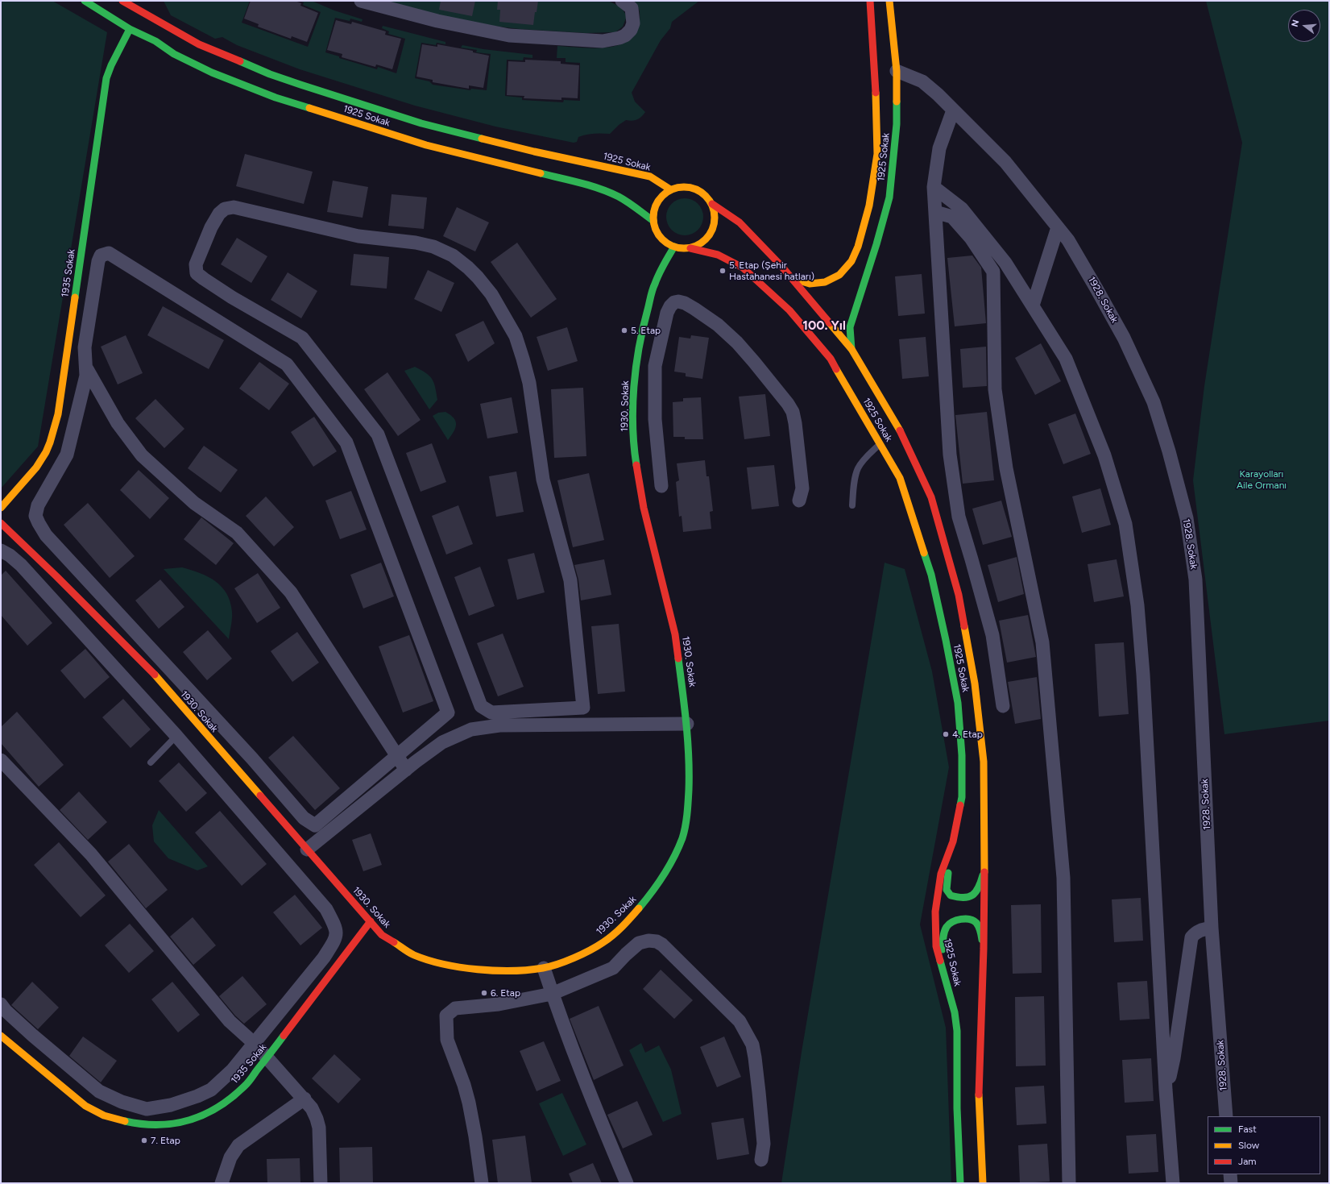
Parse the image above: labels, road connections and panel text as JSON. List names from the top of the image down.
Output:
{
  "streets": {
    "main road": ["1925 Sokak", "1935 Sokak", "1930. Sokak"],
    "street": ["1928. Sokak"]
  },
  "crossings": [
    ["1925 Sokak", "1935 Sokak"],
    ["1925 Sokak", "1928. Sokak"],
    ["1925 Sokak", "1930. Sokak"],
    ["1935 Sokak", "1930. Sokak"]
  ],
  "districts": ["100. Yıl"],
  "parks": ["Karayolları Aile Ormanı"],
  "places": [
    "5. Etap (Şehir Hastahanesi hatları)",
    "5. Etap",
    "4. Etap",
    "6. Etap",
    "7. Etap"
  ],
  "legend": ["Fast", "Slow", "Jam"],
  "north": "left"
}
